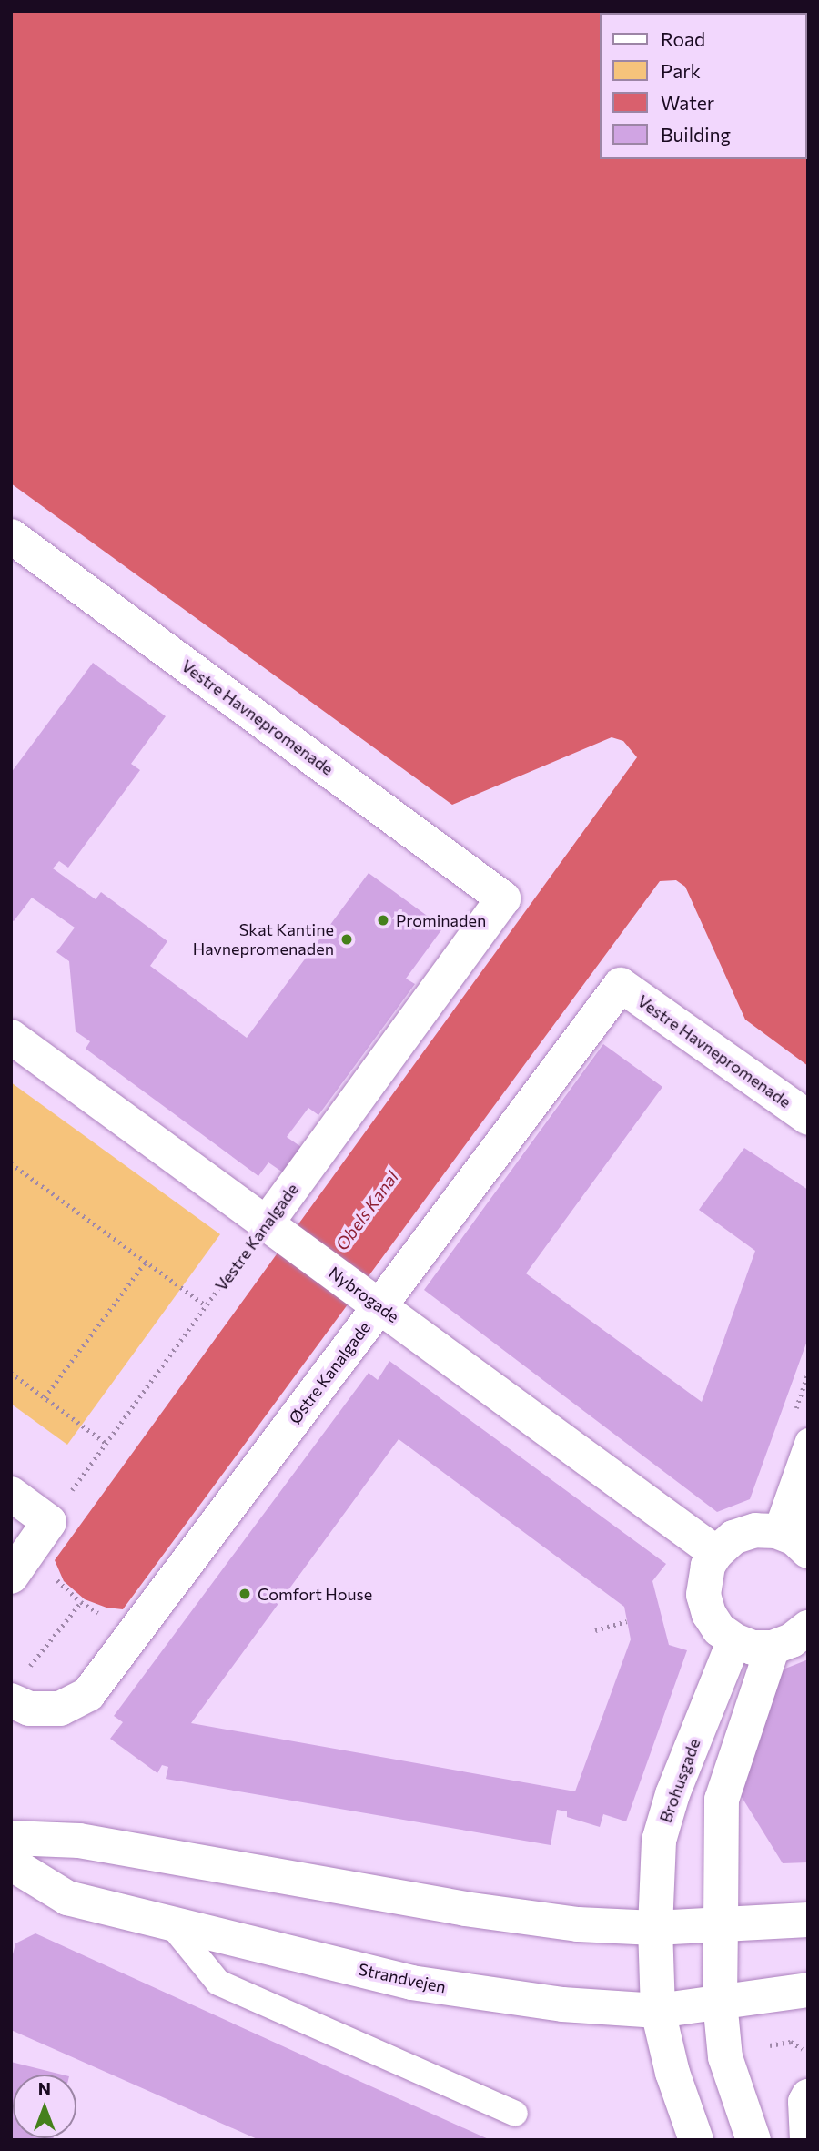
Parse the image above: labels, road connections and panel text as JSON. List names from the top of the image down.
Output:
{
  "streets": {
    "street": [
      "Vestre Havnepromenade",
      "Vestre Kanalgade",
      "Nybrogade",
      "Østre Kanalgade",
      "Brohusgade",
      "Strandvejen"
    ]
  },
  "crossings": [
    ["Vestre Havnepromenade", "Vestre Kanalgade"],
    ["Vestre Havnepromenade", "Østre Kanalgade"],
    ["Vestre Kanalgade", "Nybrogade"],
    ["Nybrogade", "Østre Kanalgade"],
    ["Brohusgade", "Strandvejen"]
  ],
  "water": ["Obels Kanal"],
  "places": ["Prominaden", "Skat Kantine Havnepromenaden", "Comfort House"],
  "legend": [
    "Road",
    "Park",
    "Water",
    "Building"
  ],
  "north": "top"
}
